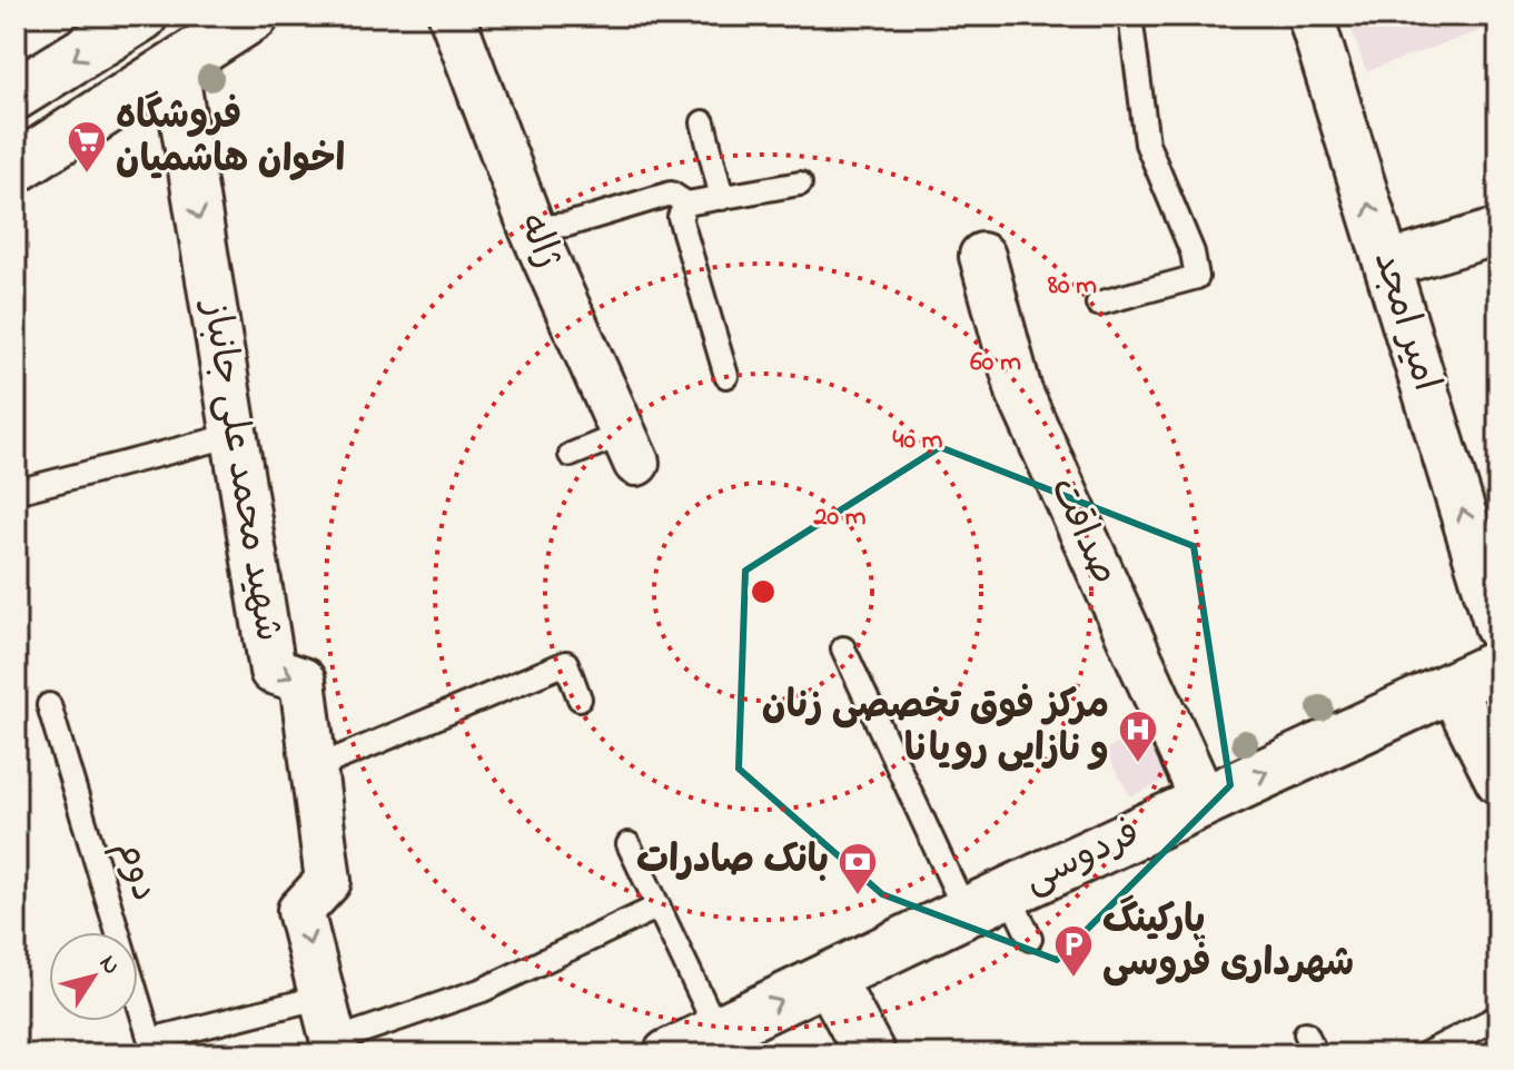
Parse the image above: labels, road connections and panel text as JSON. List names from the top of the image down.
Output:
{
  "streets": {
    "main road": ["فردوسی"],
    "street": [
      "ژاله",
      "امیر امجد",
      "شهید محمد علی جانباز",
      "صداقت"
    ],
    "lane": ["دوم"]
  },
  "crossings": [
    ["شهید محمد علی جانباز", "دوم"],
    ["صداقت", "فردوسی"]
  ],
  "one_way": ["امیر امجد", "شهید محمد علی جانباز", "فردوسی"],
  "places": {
    "supermarket": ["فروشگاه اخوان هاشمیان"],
    "hospital": ["مرکز فوق تخصصی زنان و نازایی رویانا"],
    "bank": ["بانک صادرات"],
    "parking": ["پارکینگ شهرداری فروسی"]
  },
  "north": "top right",
  "rings": [
    "80 m",
    "60 m",
    "40 m",
    "20 m"
  ]
}
